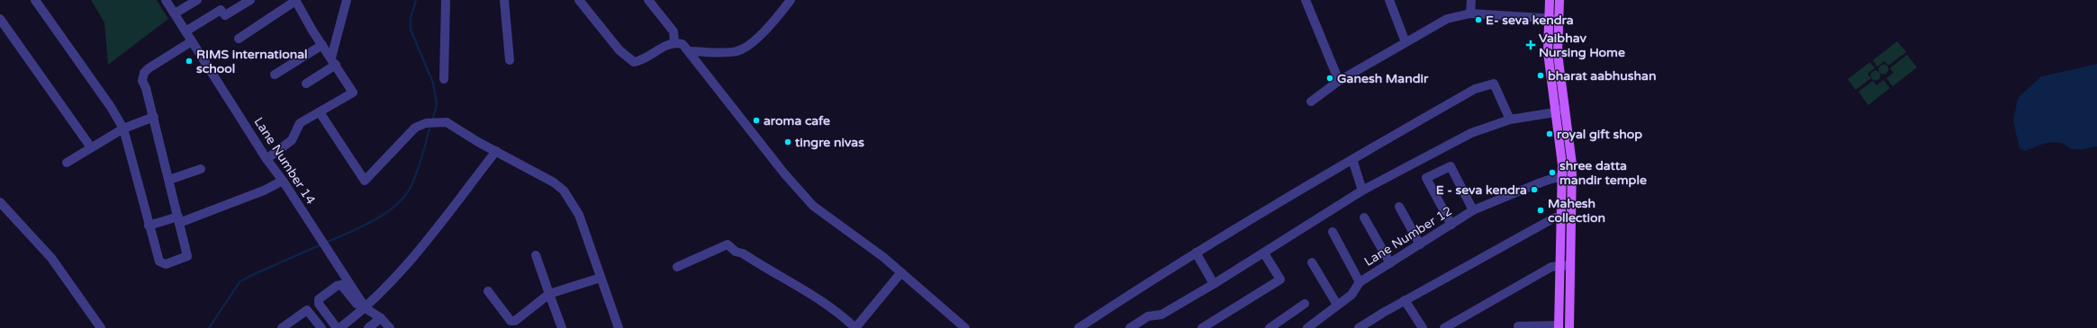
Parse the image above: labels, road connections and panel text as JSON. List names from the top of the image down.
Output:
{
  "streets": {
    "street": ["Lane Number 14", "Lane Number 12"]
  },
  "places": {
    "other": [
      "E- seva kendra",
      "RIMS international school",
      "bharat aabhushan",
      "Ganesh Mandir",
      "aroma cafe",
      "royal gift shop",
      "tingre nivas",
      "shree datta mandir temple",
      "E - seva kendra",
      "Mahesh collection"
    ],
    "health": ["Vaibhav Nursing Home"]
  }
}
